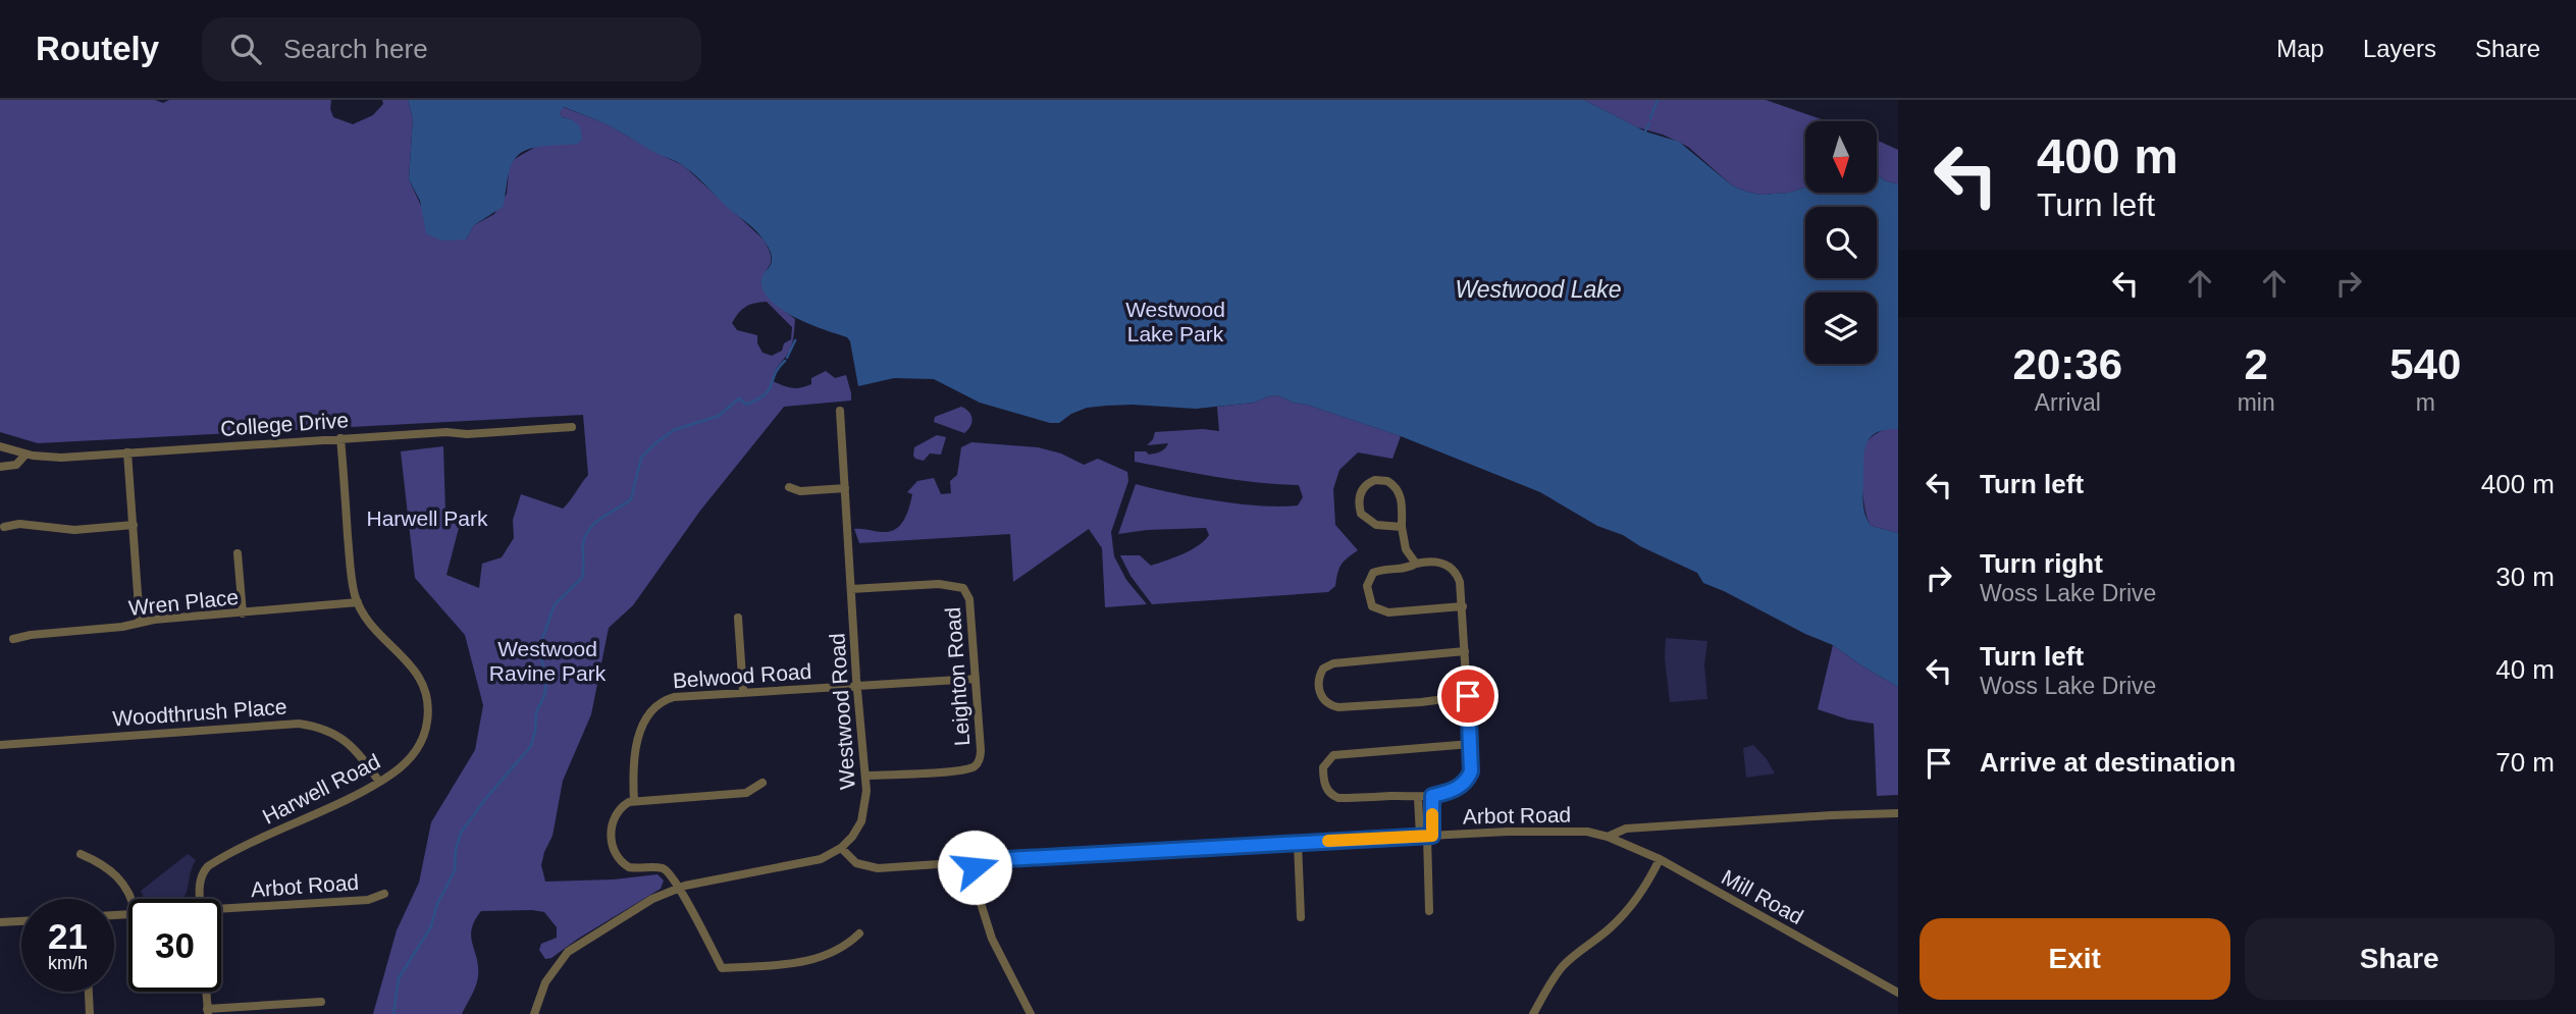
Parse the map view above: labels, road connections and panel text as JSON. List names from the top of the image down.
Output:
{
  "streets": {
    "street": [
      "College Drive",
      "Wren Place",
      "Belwood Road",
      "Leighton Road",
      "Westwood Road",
      "Woodthrush Place",
      "Harwell Road",
      "Arbot Road",
      "Mill Road"
    ]
  },
  "crossings": [
    ["College Drive", "Harwell Road"],
    ["Wren Place", "Harwell Road"],
    ["Belwood Road", "Leighton Road"],
    ["Belwood Road", "Westwood Road"],
    ["Leighton Road", "Westwood Road"],
    ["Westwood Road", "Arbot Road"],
    ["Woodthrush Place", "Harwell Road"],
    ["Arbot Road", "Mill Road"]
  ],
  "water": ["Westwood Lake"],
  "parks": ["Westwood Lake Park", "Harwell Park", "Westwood Ravine Park"],
  "north": "bottom",
  "page": {
    "header": "Routely",
    "search": "Search here",
    "nav": ["Map", "Layers", "Share"],
    "turn": ["400 m", "Turn left"],
    "eta": [
      "20:36",
      "Arrival",
      "2",
      "min",
      "540",
      "m"
    ],
    "list": [
      {
        "name": "Turn left",
        "value": "400 m"
      },
      {
        "name": "Turn right",
        "note": "Woss Lake Drive",
        "value": "30 m"
      },
      {
        "name": "Turn left",
        "note": "Woss Lake Drive",
        "value": "40 m"
      },
      {
        "name": "Arrive at destination",
        "value": "70 m"
      }
    ],
    "speed": "21 km/h",
    "limit": "30",
    "buttons": ["Exit", "Share"]
  }
}
